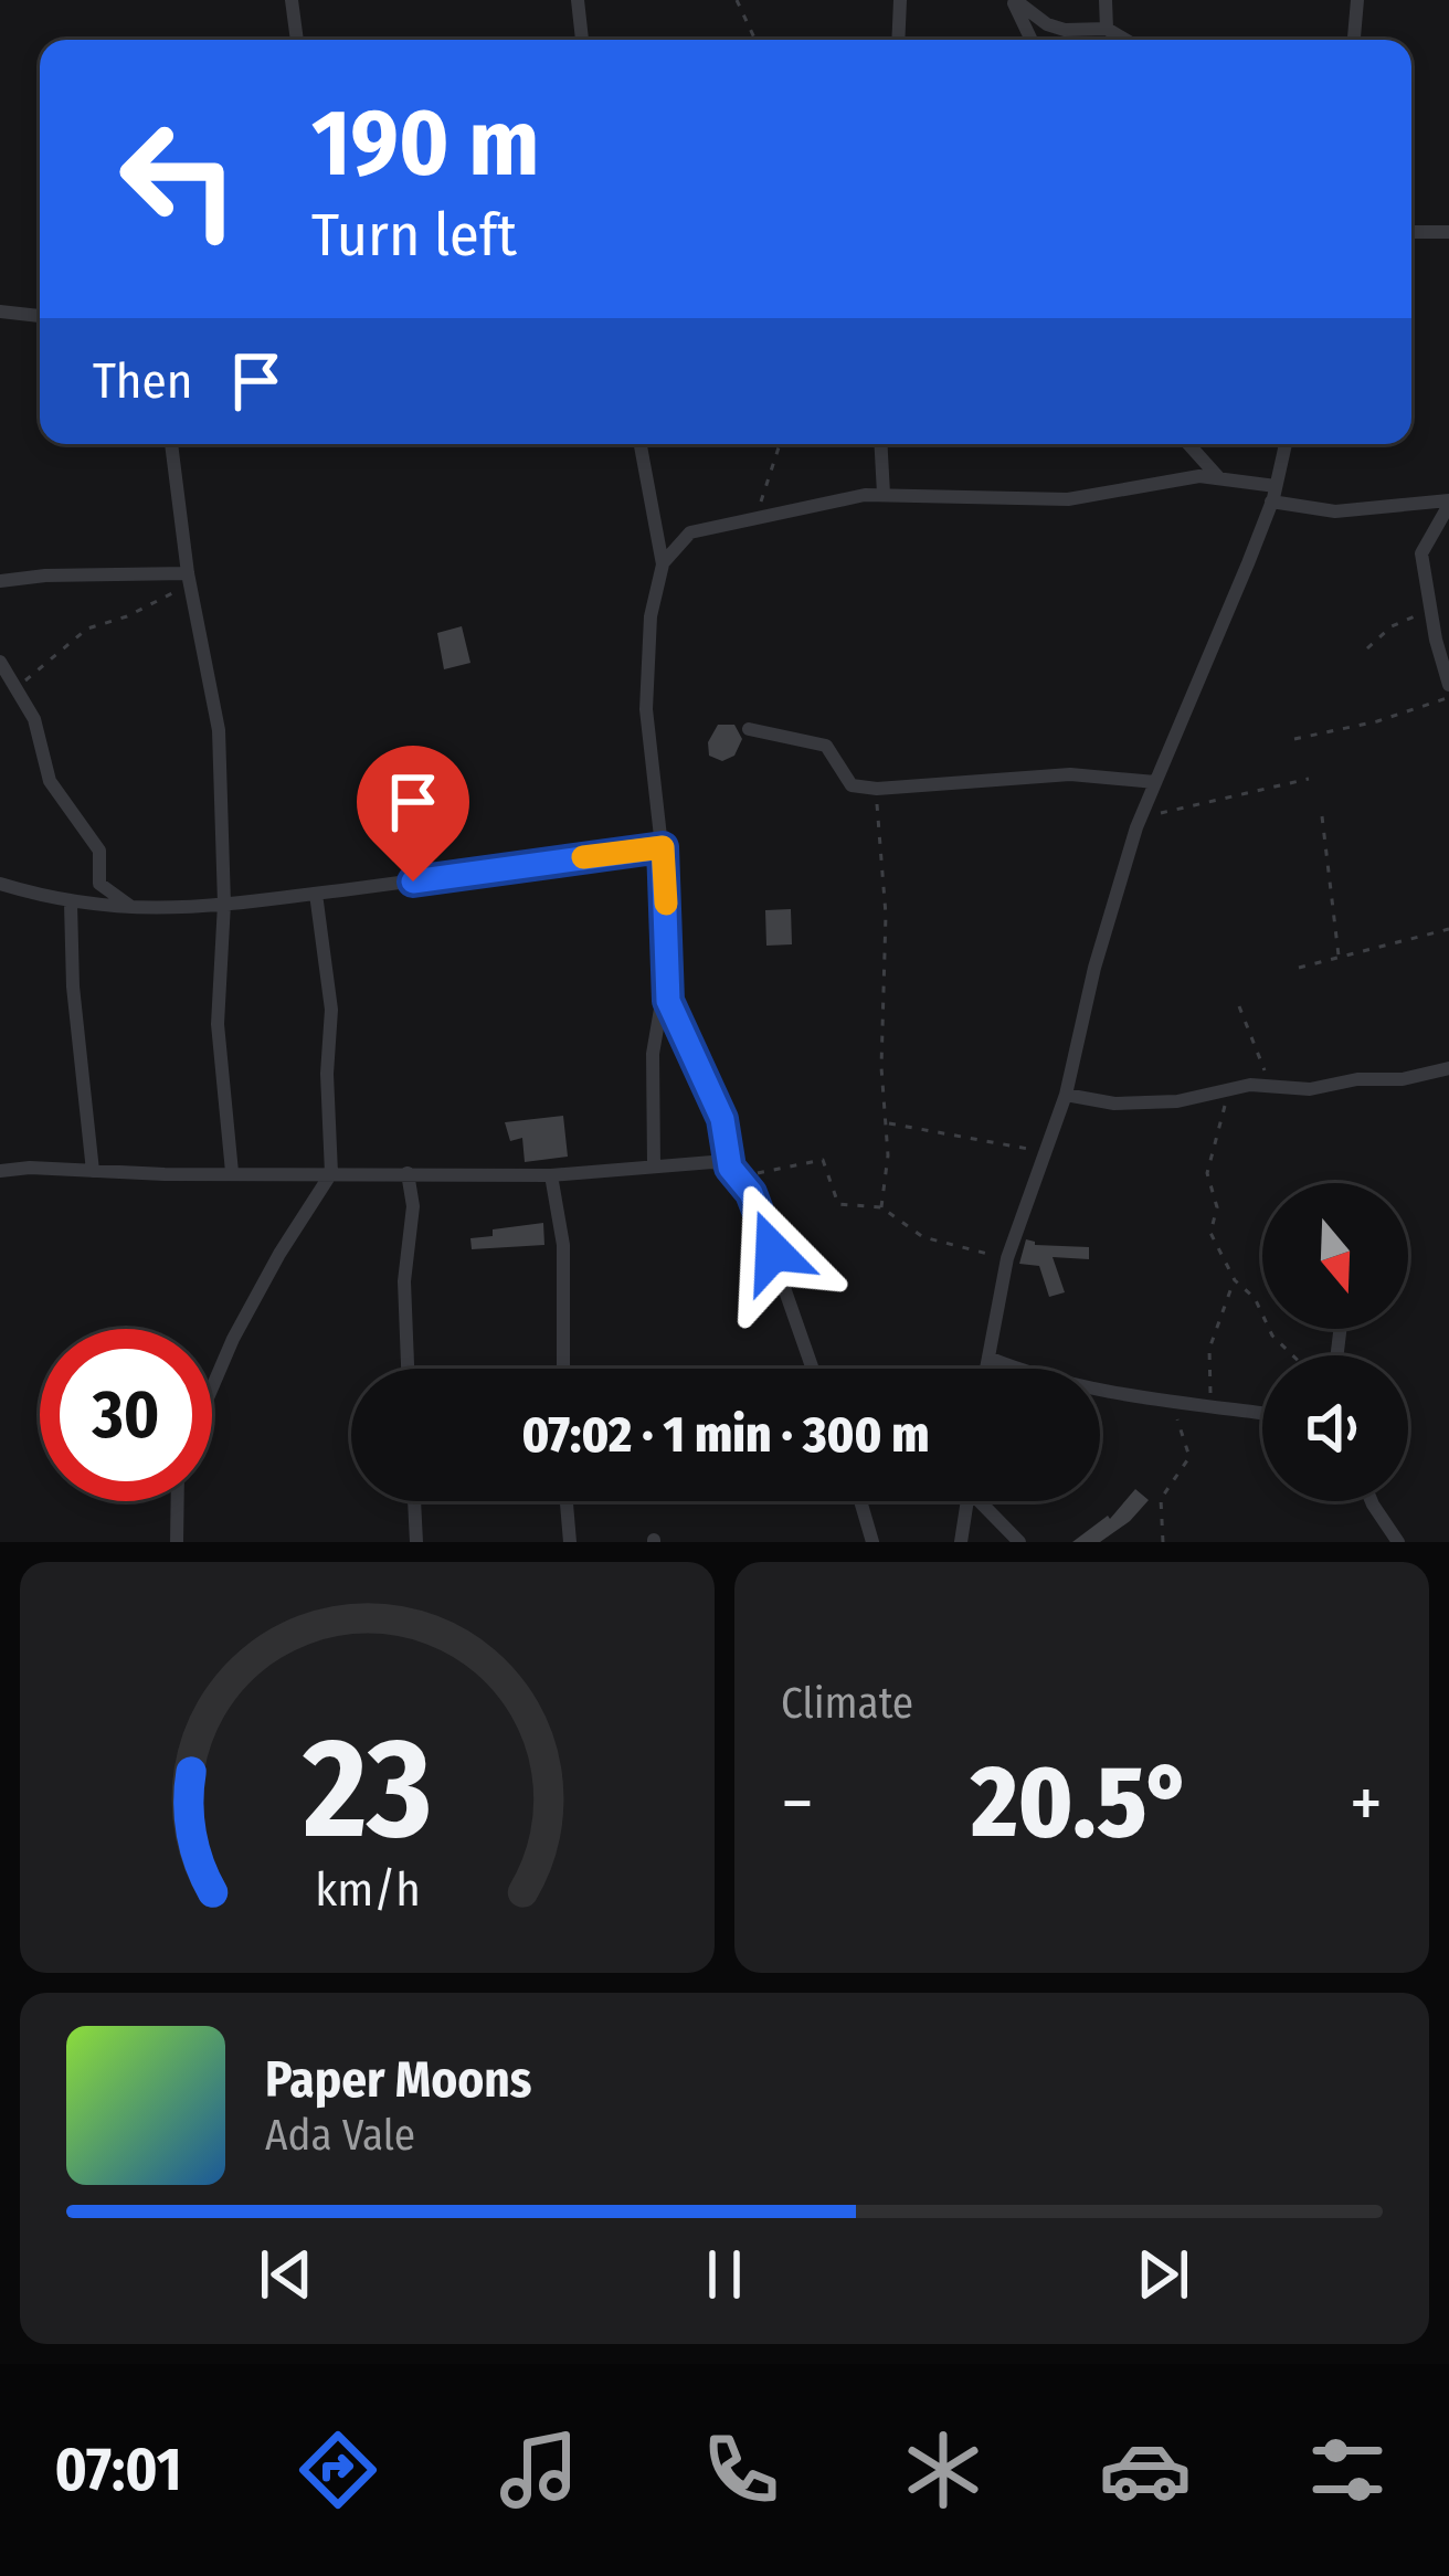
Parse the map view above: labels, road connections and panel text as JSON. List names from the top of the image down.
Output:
{
  "north": "bottom",
  "page": {
    "turn": ["190 m", "Turn left"],
    "then": "Then",
    "limit": "30",
    "trip": "07:02 · 1 min · 300 m",
    "tile": "Climate",
    "heat": ["−", "20.5°", "+"],
    "song": ["Paper Moons", "Ada Vale"],
    "tabs": "07:01",
    "gauge": ["23", "km/h"]
  }
}
